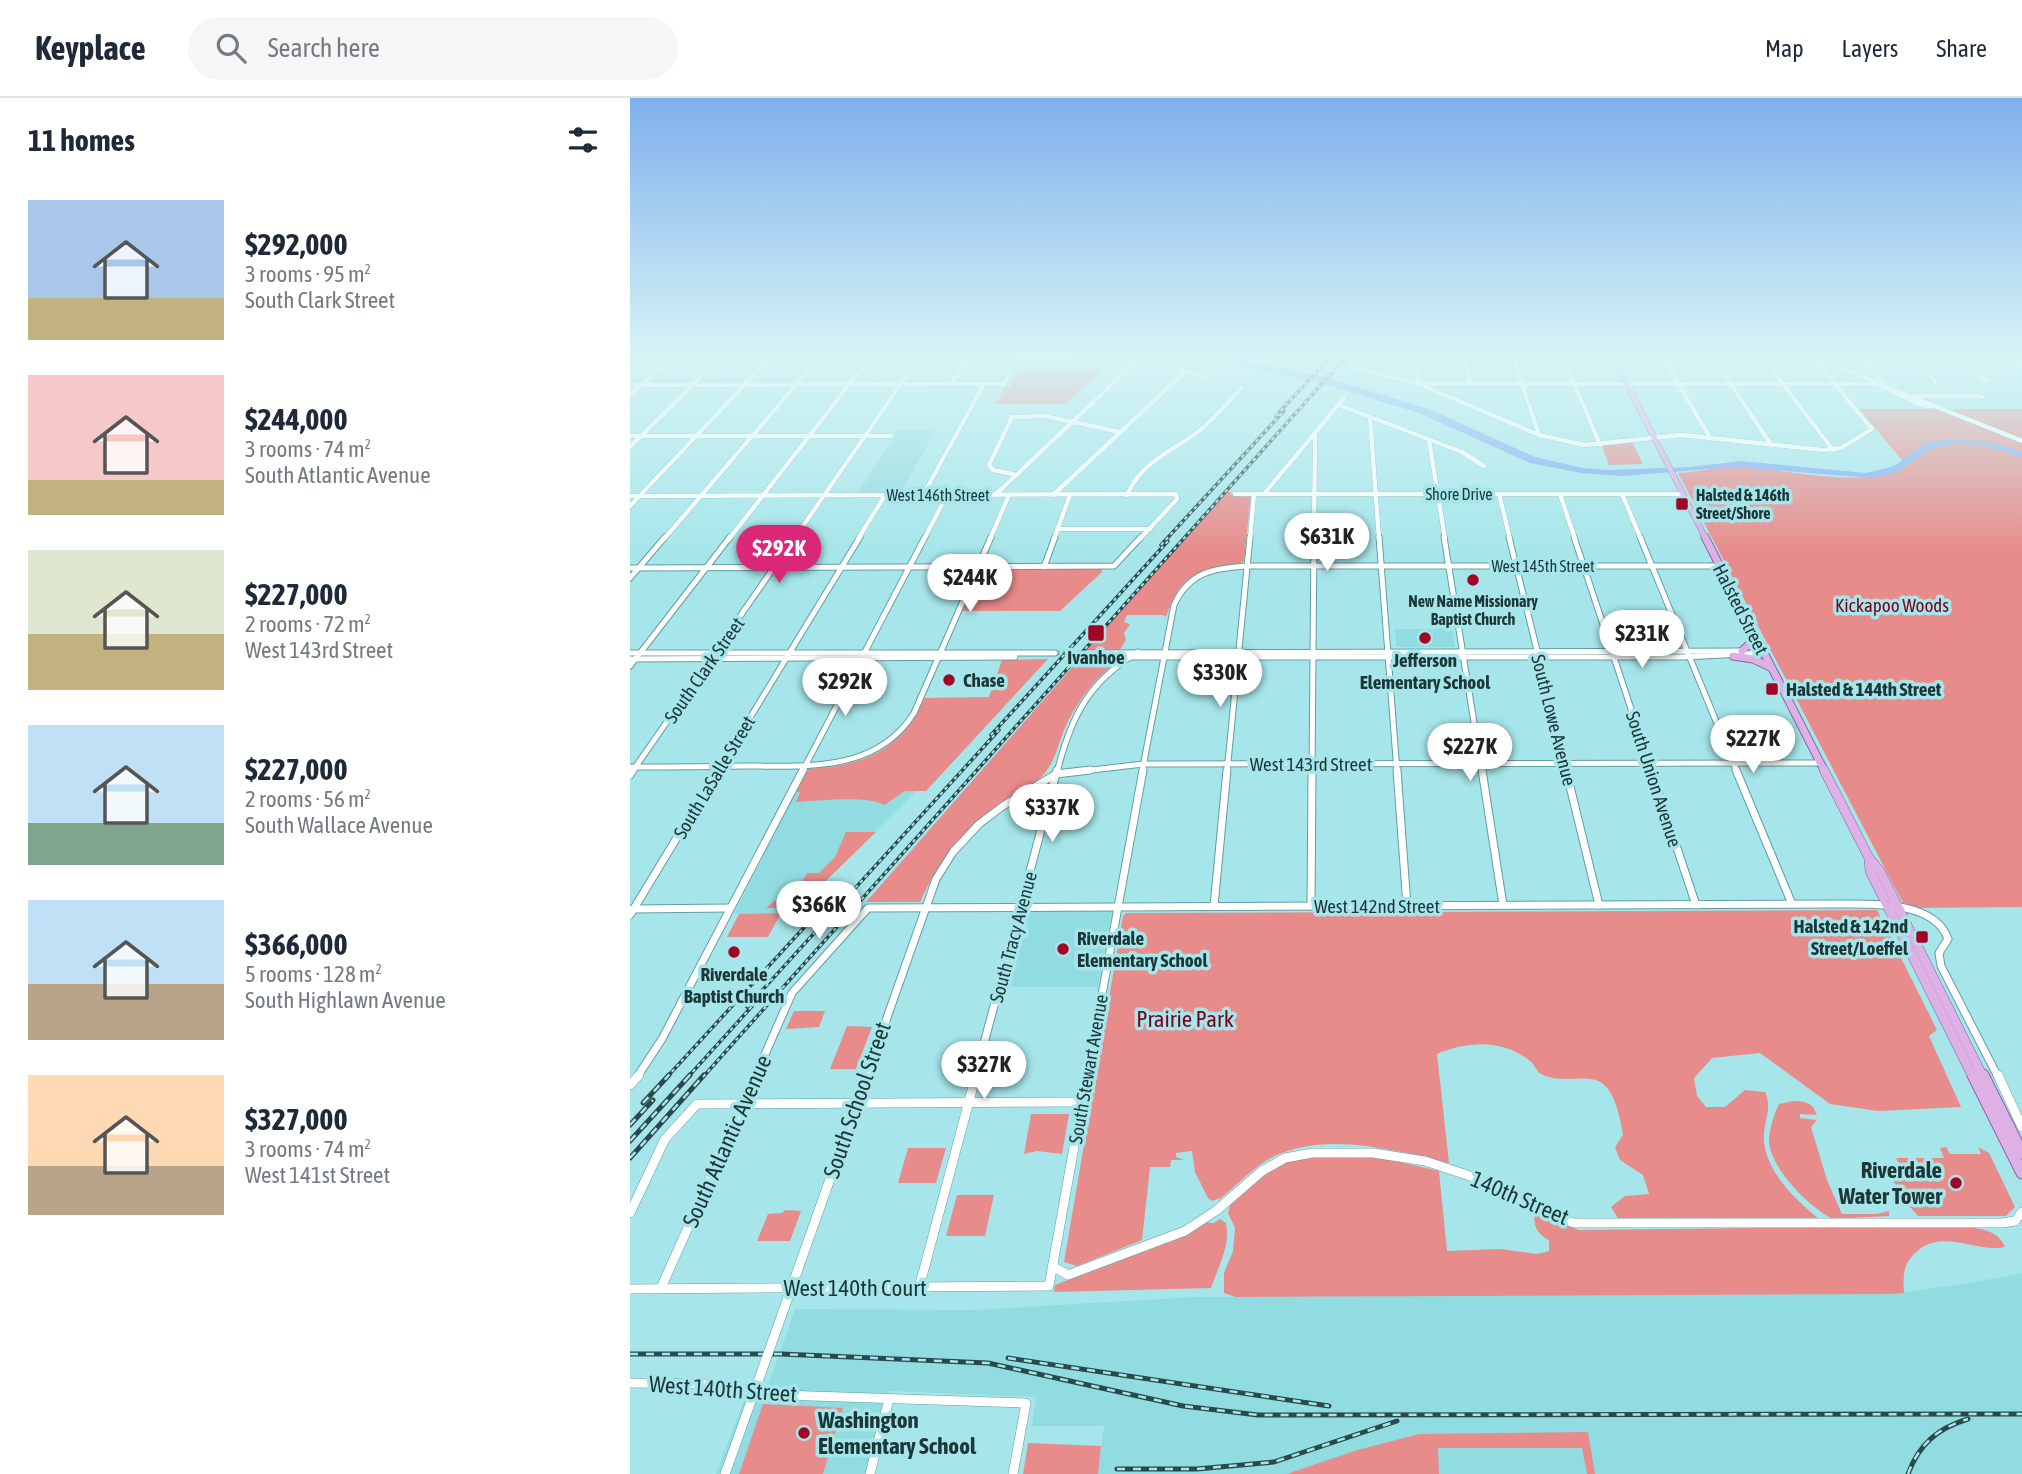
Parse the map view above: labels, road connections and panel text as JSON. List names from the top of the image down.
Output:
{
  "streets": {
    "main road": ["Halsted Street"],
    "street": [
      "Shore Drive",
      "West 146th Street",
      "West 145th Street",
      "South Clark Street",
      "South Lowe Avenue",
      "West 143rd Street",
      "South LaSalle Street",
      "South Union Avenue",
      "West 142nd Street",
      "South Tracy Avenue",
      "South Stewart Avenue",
      "South School Street",
      "South Atlantic Avenue",
      "140th Street",
      "West 140th Court",
      "West 140th Street"
    ]
  },
  "crossings": [
    ["Shore Drive", "Halsted Street"],
    ["Shore Drive", "South Lowe Avenue"],
    ["Shore Drive", "South Union Avenue"],
    ["West 146th Street", "South Clark Street"],
    ["West 146th Street", "South LaSalle Street"],
    ["West 145th Street", "Halsted Street"],
    ["West 145th Street", "South Lowe Avenue"],
    ["West 145th Street", "South Union Avenue"],
    ["West 145th Street", "South Stewart Avenue"],
    ["Halsted Street", "West 143rd Street"],
    ["Halsted Street", "West 142nd Street"],
    ["South Lowe Avenue", "West 143rd Street"],
    ["South Lowe Avenue", "West 142nd Street"],
    ["West 143rd Street", "South Union Avenue"],
    ["West 143rd Street", "South Tracy Avenue"],
    ["West 143rd Street", "South Stewart Avenue"],
    ["West 143rd Street", "South School Street"],
    ["South Union Avenue", "West 142nd Street"],
    ["West 142nd Street", "South Tracy Avenue"],
    ["West 142nd Street", "South Stewart Avenue"],
    ["West 142nd Street", "South School Street"],
    ["West 142nd Street", "South Atlantic Avenue"],
    ["South Tracy Avenue", "South School Street"],
    ["South Tracy Avenue", "West 140th Court"],
    ["South Stewart Avenue", "140th Street"],
    ["South Stewart Avenue", "West 140th Court"],
    ["South School Street", "West 140th Court"],
    ["South School Street", "West 140th Street"],
    ["South Atlantic Avenue", "West 140th Court"]
  ],
  "parks": ["Kickapoo Woods", "Prairie Park"],
  "places": {
    "transit": [
      "Halsted & 146th Street/Shore",
      "Ivanhoe",
      "Halsted & 144th Street",
      "Halsted & 142nd Street/Loeffel"
    ],
    "other": [
      "New Name Missionary Baptist Church",
      "Jefferson Elementary School",
      "Chase",
      "Riverdale Elementary School",
      "Riverdale Baptist Church",
      "Riverdale Water Tower",
      "Washington Elementary School"
    ]
  },
  "page": {
    "header": "Keyplace",
    "search": "Search here",
    "nav": ["Map", "Layers", "Share"],
    "heading": "11 homes",
    "list": [
      {
        "name": "$292,000",
        "note": "3 rooms · 95 m² · South Clark Street"
      },
      {
        "name": "$244,000",
        "note": "3 rooms · 74 m² · South Atlantic Avenue"
      },
      {
        "name": "$227,000",
        "note": "2 rooms · 72 m² · West 143rd Street"
      },
      {
        "name": "$227,000",
        "note": "2 rooms · 56 m² · South Wallace Avenue"
      },
      {
        "name": "$366,000",
        "note": "5 rooms · 128 m² · South Highlawn Avenue"
      },
      {
        "name": "$327,000",
        "note": "3 rooms · 74 m² · West 141st Street"
      }
    ],
    "price": [
      "$631K",
      "$292K",
      "$244K",
      "$231K",
      "$330K",
      "$292K",
      "$227K",
      "$227K",
      "$337K",
      "$366K",
      "$327K"
    ]
  }
}
